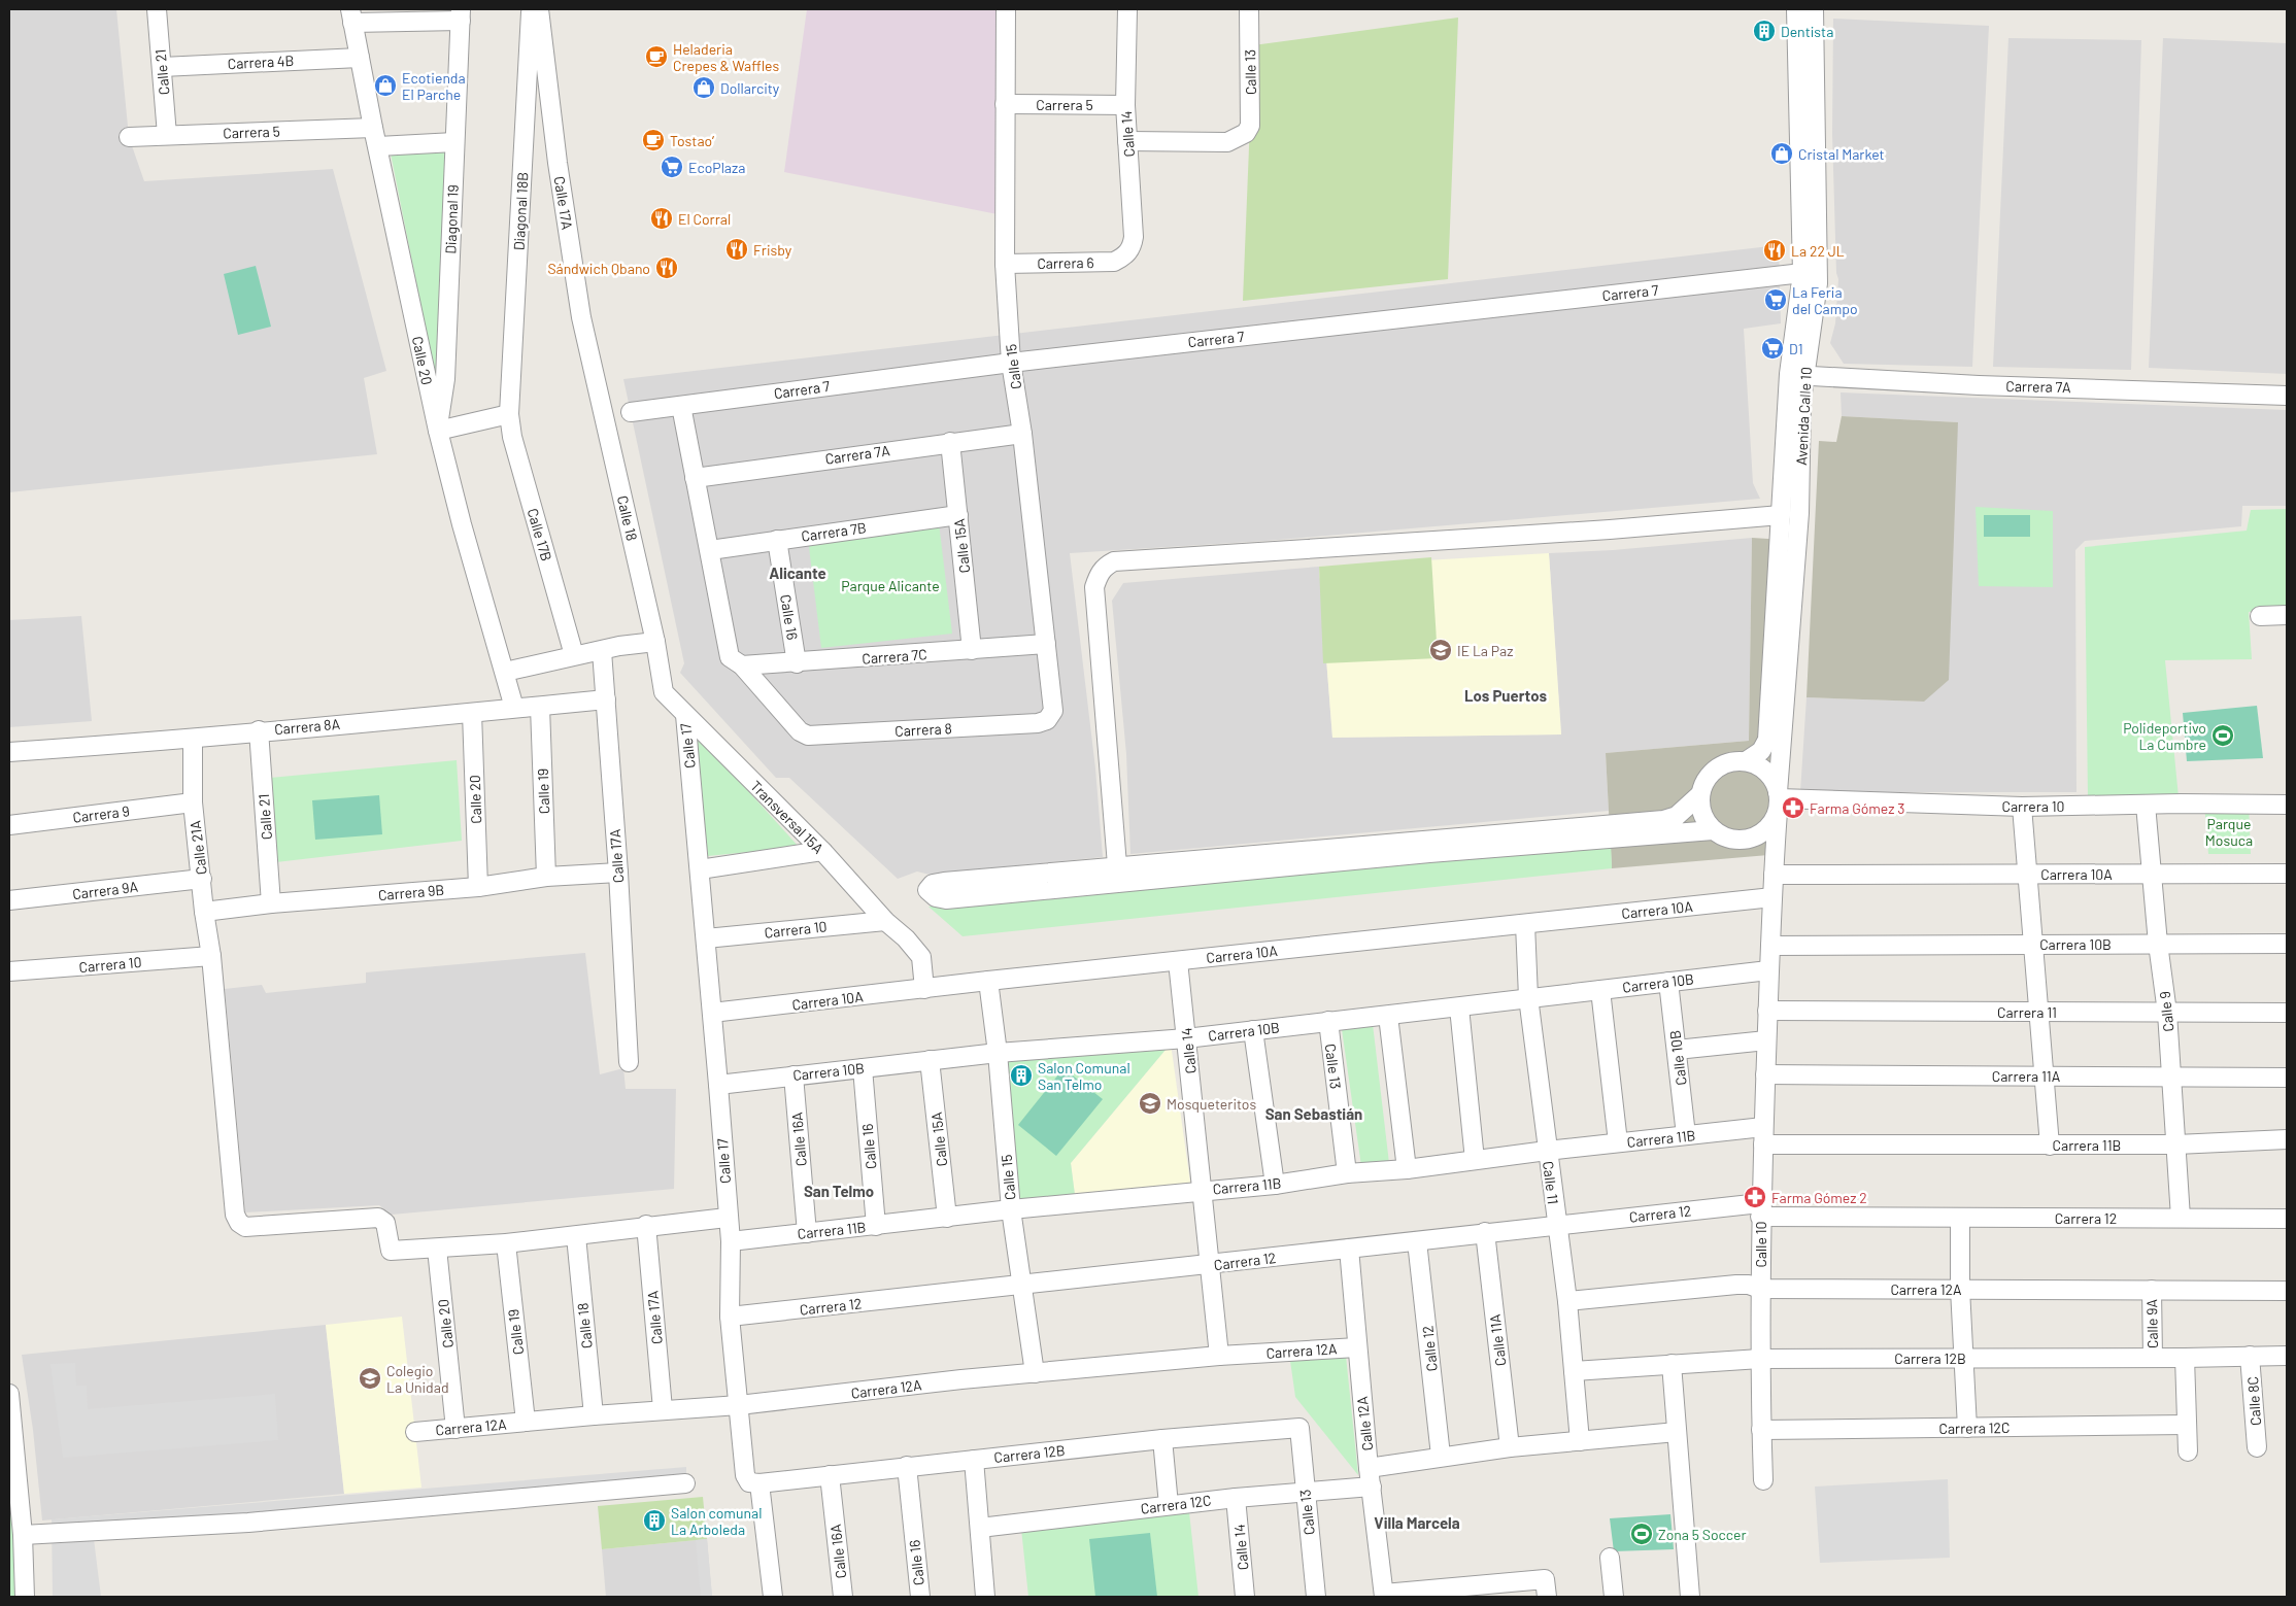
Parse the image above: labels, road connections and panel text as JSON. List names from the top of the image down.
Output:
{
  "streets": {
    "street": [
      "Carrera 4B",
      "Calle 21",
      "Calle 13",
      "Carrera 5",
      "Calle 14",
      "Calle 17A",
      "Diagonal 18B",
      "Diagonal 19",
      "Carrera 6",
      "Carrera 7",
      "Calle 20",
      "Calle 15",
      "Carrera 7A",
      "Avenida Calle 10",
      "Calle 18",
      "Carrera 7B",
      "Calle 17B",
      "Calle 15A",
      "Calle 16",
      "Carrera 7C",
      "Carrera 8A",
      "Carrera 8",
      "Calle 17",
      "Calle 19",
      "Carrera 10",
      "Carrera 9",
      "Transversal 15A",
      "Calle 21A",
      "Carrera 10A",
      "Carrera 9A",
      "Carrera 9B",
      "Carrera 10B",
      "Carrera 11",
      "Calle 9",
      "Calle 10B",
      "Carrera 11A",
      "Carrera 11B",
      "Calle 16A",
      "Calle 11",
      "Carrera 12",
      "Calle 10",
      "Carrera 12A",
      "Calle 9A",
      "Calle 11A",
      "Calle 12",
      "Carrera 12B",
      "Calle 8C",
      "Calle 12A",
      "Carrera 12C"
    ]
  },
  "crossings": [
    ["Carrera 4B", "Calle 21"],
    ["Carrera 4B", "Calle 20"],
    ["Calle 21", "Carrera 5"],
    ["Calle 21", "Carrera 8A"],
    ["Calle 21", "Carrera 9B"],
    ["Calle 13", "Calle 14"],
    ["Calle 13", "Carrera 10B"],
    ["Calle 13", "Carrera 11B"],
    ["Calle 13", "Carrera 12B"],
    ["Calle 13", "Carrera 12C"],
    ["Carrera 5", "Calle 14"],
    ["Carrera 5", "Calle 20"],
    ["Carrera 5", "Calle 15"],
    ["Calle 14", "Carrera 6"],
    ["Calle 14", "Carrera 10A"],
    ["Calle 14", "Carrera 10B"],
    ["Calle 14", "Carrera 11B"],
    ["Calle 14", "Carrera 12"],
    ["Calle 14", "Carrera 12A"],
    ["Calle 14", "Carrera 12C"],
    ["Calle 17A", "Calle 18"],
    ["Calle 17A", "Carrera 8A"],
    ["Calle 17A", "Carrera 9B"],
    ["Calle 17A", "Carrera 12A"],
    ["Diagonal 18B", "Calle 17B"],
    ["Diagonal 19", "Calle 20"],
    ["Carrera 6", "Calle 15"],
    ["Carrera 7", "Calle 15"],
    ["Carrera 7", "Avenida Calle 10"],
    ["Calle 20", "Carrera 8A"],
    ["Calle 20", "Calle 21A"],
    ["Calle 20", "Carrera 9B"],
    ["Calle 20", "Carrera 12A"],
    ["Calle 15", "Carrera 7A"],
    ["Calle 15", "Carrera 7C"],
    ["Calle 15", "Carrera 8"],
    ["Calle 15", "Carrera 10A"],
    ["Calle 15", "Carrera 10B"],
    ["Calle 15", "Carrera 11B"],
    ["Calle 15", "Carrera 12"],
    ["Calle 15", "Carrera 12A"],
    ["Carrera 7A", "Avenida Calle 10"],
    ["Carrera 7A", "Calle 15A"],
    ["Avenida Calle 10", "Carrera 10"],
    ["Avenida Calle 10", "Carrera 10A"],
    ["Avenida Calle 10", "Carrera 10B"],
    ["Avenida Calle 10", "Calle 10"],
    ["Calle 18", "Transversal 15A"],
    ["Calle 18", "Carrera 12A"],
    ["Carrera 7B", "Calle 15A"],
    ["Carrera 7B", "Calle 16"],
    ["Calle 15A", "Carrera 7C"],
    ["Calle 15A", "Carrera 10B"],
    ["Calle 15A", "Carrera 11B"],
    ["Calle 16", "Carrera 7C"],
    ["Calle 16", "Carrera 10B"],
    ["Calle 16", "Carrera 11B"],
    ["Calle 16", "Carrera 12B"],
    ["Carrera 7C", "Carrera 8"],
    ["Carrera 8A", "Calle 19"],
    ["Carrera 8A", "Calle 21A"],
    ["Calle 17", "Carrera 10"],
    ["Calle 17", "Transversal 15A"],
    ["Calle 17", "Carrera 10A"],
    ["Calle 17", "Carrera 10B"],
    ["Calle 17", "Carrera 11B"],
    ["Calle 17", "Carrera 12"],
    ["Calle 17", "Carrera 12A"],
    ["Calle 17", "Carrera 12B"],
    ["Calle 19", "Carrera 9B"],
    ["Calle 19", "Carrera 12A"],
    ["Carrera 10", "Transversal 15A"],
    ["Carrera 10", "Calle 21A"],
    ["Carrera 10", "Calle 9"],
    ["Carrera 9", "Calle 21A"],
    ["Transversal 15A", "Carrera 10A"],
    ["Calle 21A", "Carrera 9A"],
    ["Calle 21A", "Carrera 9B"],
    ["Carrera 10A", "Calle 9"],
    ["Carrera 10A", "Calle 11"],
    ["Carrera 10B", "Calle 9"],
    ["Carrera 10B", "Calle 10B"],
    ["Carrera 10B", "Calle 16A"],
    ["Carrera 10B", "Calle 11"],
    ["Carrera 10B", "Calle 10"],
    ["Carrera 11", "Calle 9"],
    ["Carrera 11", "Calle 10"],
    ["Calle 9", "Carrera 11A"],
    ["Calle 9", "Carrera 11B"],
    ["Calle 9", "Carrera 12"],
    ["Calle 10B", "Carrera 11B"],
    ["Carrera 11A", "Calle 10"],
    ["Carrera 11B", "Calle 16A"],
    ["Carrera 11B", "Calle 11"],
    ["Carrera 11B", "Calle 10"],
    ["Calle 16A", "Carrera 12B"],
    ["Calle 11", "Carrera 12"],
    ["Calle 11", "Carrera 12A"],
    ["Calle 11", "Carrera 12B"],
    ["Carrera 12", "Calle 10"],
    ["Carrera 12", "Calle 11A"],
    ["Carrera 12", "Calle 12"],
    ["Carrera 12", "Calle 12A"],
    ["Calle 10", "Carrera 12A"],
    ["Calle 10", "Carrera 12B"],
    ["Calle 10", "Carrera 12C"],
    ["Carrera 12A", "Calle 9A"],
    ["Carrera 12A", "Calle 12A"],
    ["Calle 9A", "Carrera 12B"],
    ["Carrera 12B", "Calle 8C"],
    ["Calle 12A", "Carrera 12C"]
  ],
  "districts": [
    "Alicante",
    "Los Puertos",
    "San Sebastián",
    "San Telmo",
    "Villa Marcela"
  ],
  "parks": ["Parque Alicante", "Parque Mosuca"],
  "places": {
    "building": ["Dentista", "Salon Comunal San Telmo", "Salon comunal La Arboleda"],
    "cafe": ["Heladeria Crepes & Waffles", "Tostao’"],
    "shop": ["Ecotienda El Parche", "Dollarcity", "Cristal Market"],
    "supermarket": ["EcoPlaza", "La Feria del Campo", "D1"],
    "restaurant": [
      "El Corral",
      "Frisby",
      "La 22 JL",
      "Sándwich Qbano"
    ],
    "school or university": ["IE La Paz", "Mosqueteritos", "Colegio La Unidad"],
    "sports": ["Polideportivo La Cumbre", "Zona 5 Soccer"],
    "pharmacy": ["Farma Gómez 3", "Farma Gómez 2"]
  }
}
